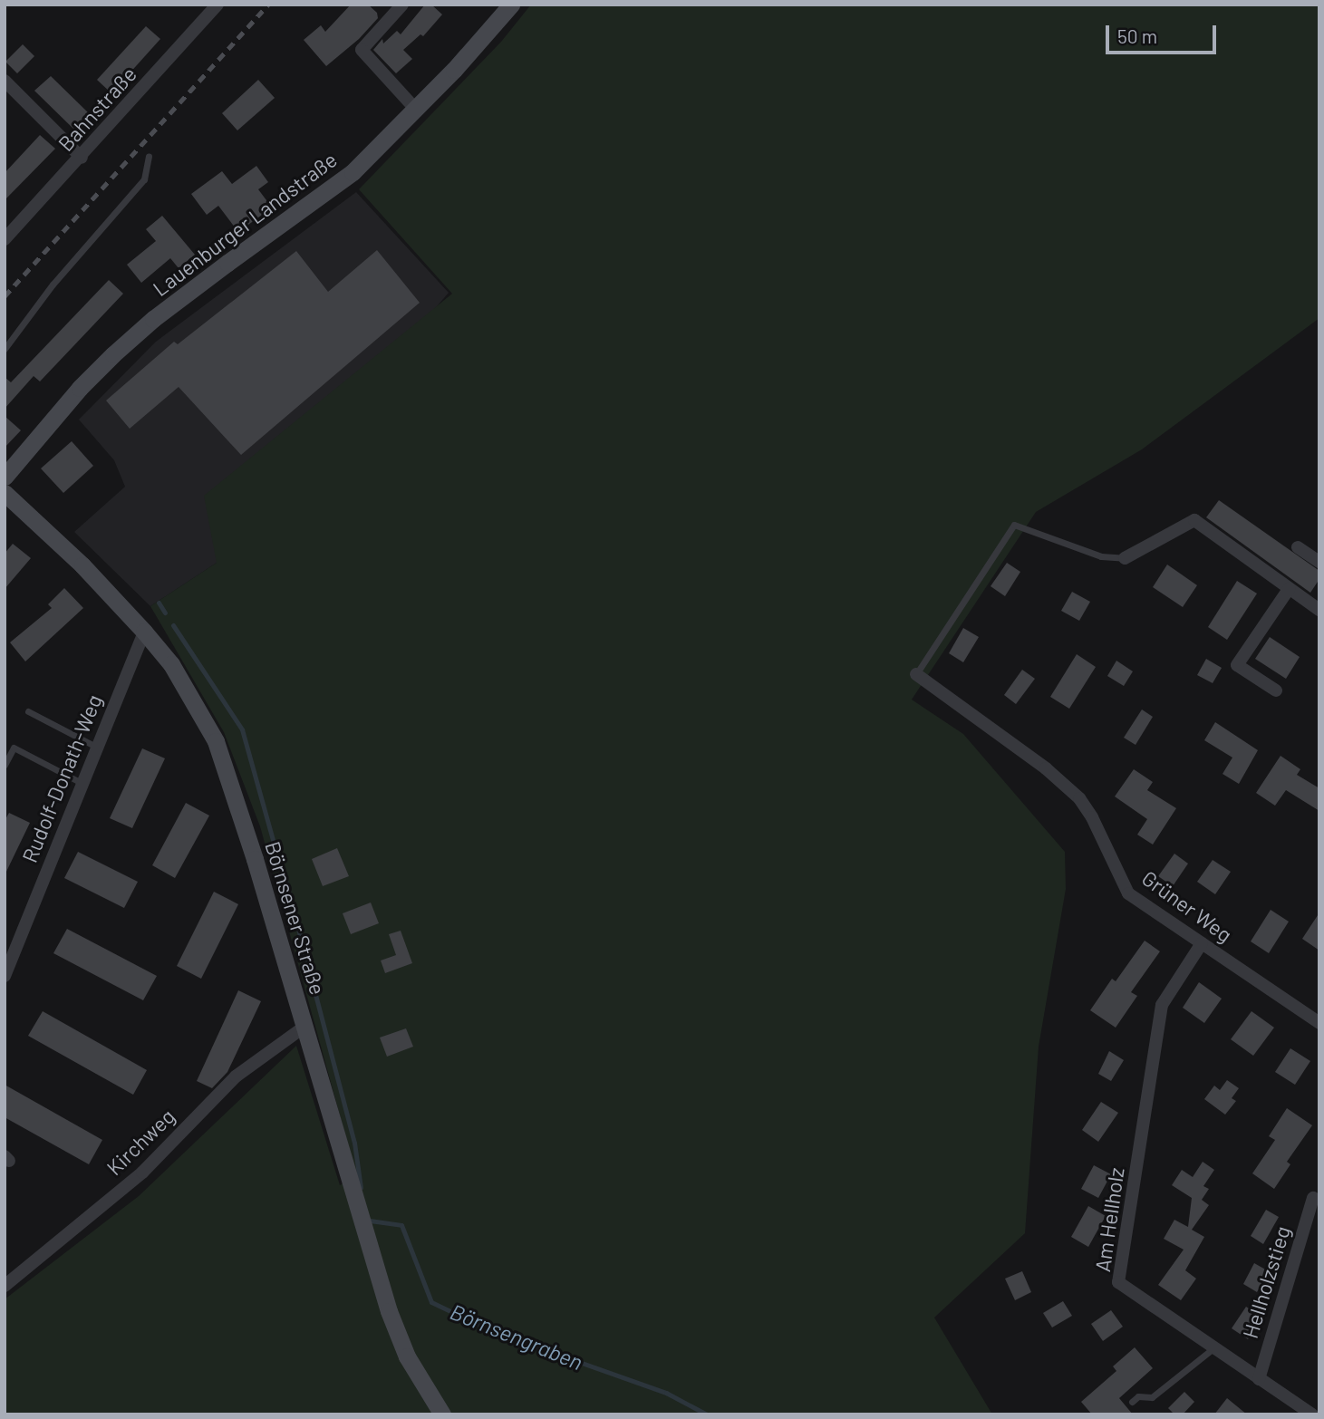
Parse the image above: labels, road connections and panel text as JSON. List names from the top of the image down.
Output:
{
  "streets": {
    "street": [
      "Bahnstraße",
      "Lauenburger Landstraße",
      "Rudolf-Donath-Weg",
      "Grüner Weg",
      "Börnsener Straße",
      "Kirchweg",
      "Am Hellholz",
      "Hellholzstieg"
    ]
  },
  "crossings": [
    ["Rudolf-Donath-Weg", "Börnsener Straße"],
    ["Grüner Weg", "Am Hellholz"],
    ["Börnsener Straße", "Kirchweg"],
    ["Am Hellholz", "Hellholzstieg"]
  ],
  "water": ["Börnsengraben"],
  "scale_bar": "50 m"
}
